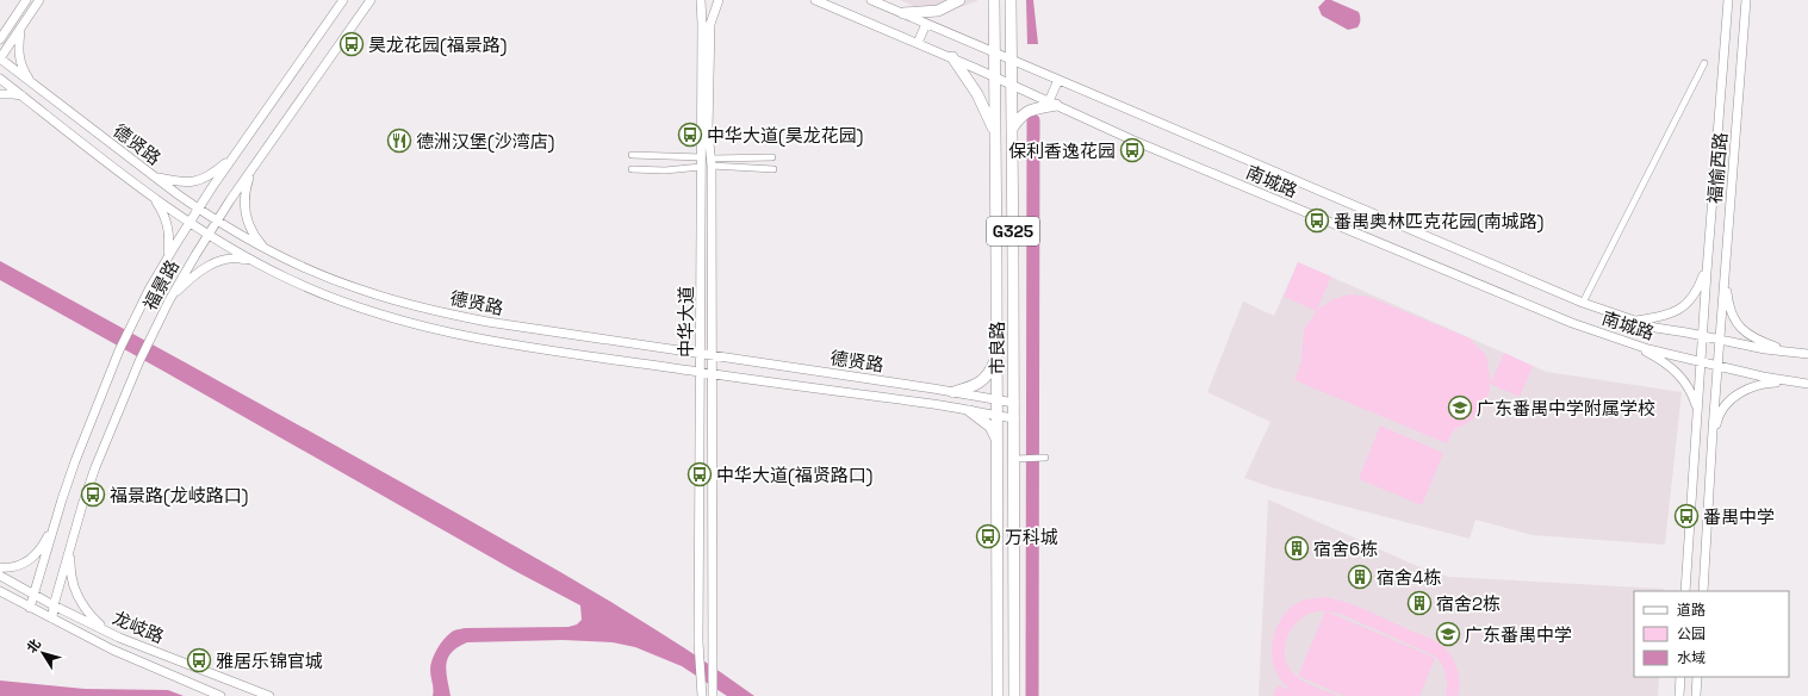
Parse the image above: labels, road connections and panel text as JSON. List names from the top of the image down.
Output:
{
  "streets": {
    "highway": ["G325", "市良路"],
    "street": [
      "德贤路",
      "福愉西路",
      "南城路",
      "福景路",
      "中华大道",
      "龙岐路"
    ]
  },
  "crossings": [
    ["德贤路", "福景路"],
    ["德贤路", "中华大道"],
    ["德贤路", "市良路"],
    ["福愉西路", "南城路"],
    ["南城路", "市良路"],
    ["福景路", "龙岐路"]
  ],
  "places": {
    "bus stop": [
      "昊龙花园(福景路)",
      "中华大道(昊龙花园)",
      "保利香逸花园",
      "番禺奥林匹克花园(南城路)",
      "中华大道(福贤路口)",
      "福景路(龙岐路口)",
      "番禺中学",
      "万科城",
      "雅居乐锦官城"
    ],
    "restaurant": ["德洲汉堡(沙湾店)"],
    "school or university": ["广东番禺中学附属学校", "广东番禺中学"],
    "building": ["宿舍6栋", "宿舍4栋", "宿舍2栋"]
  },
  "legend": ["道路", "公园", "水域"],
  "north": "top left"
}
